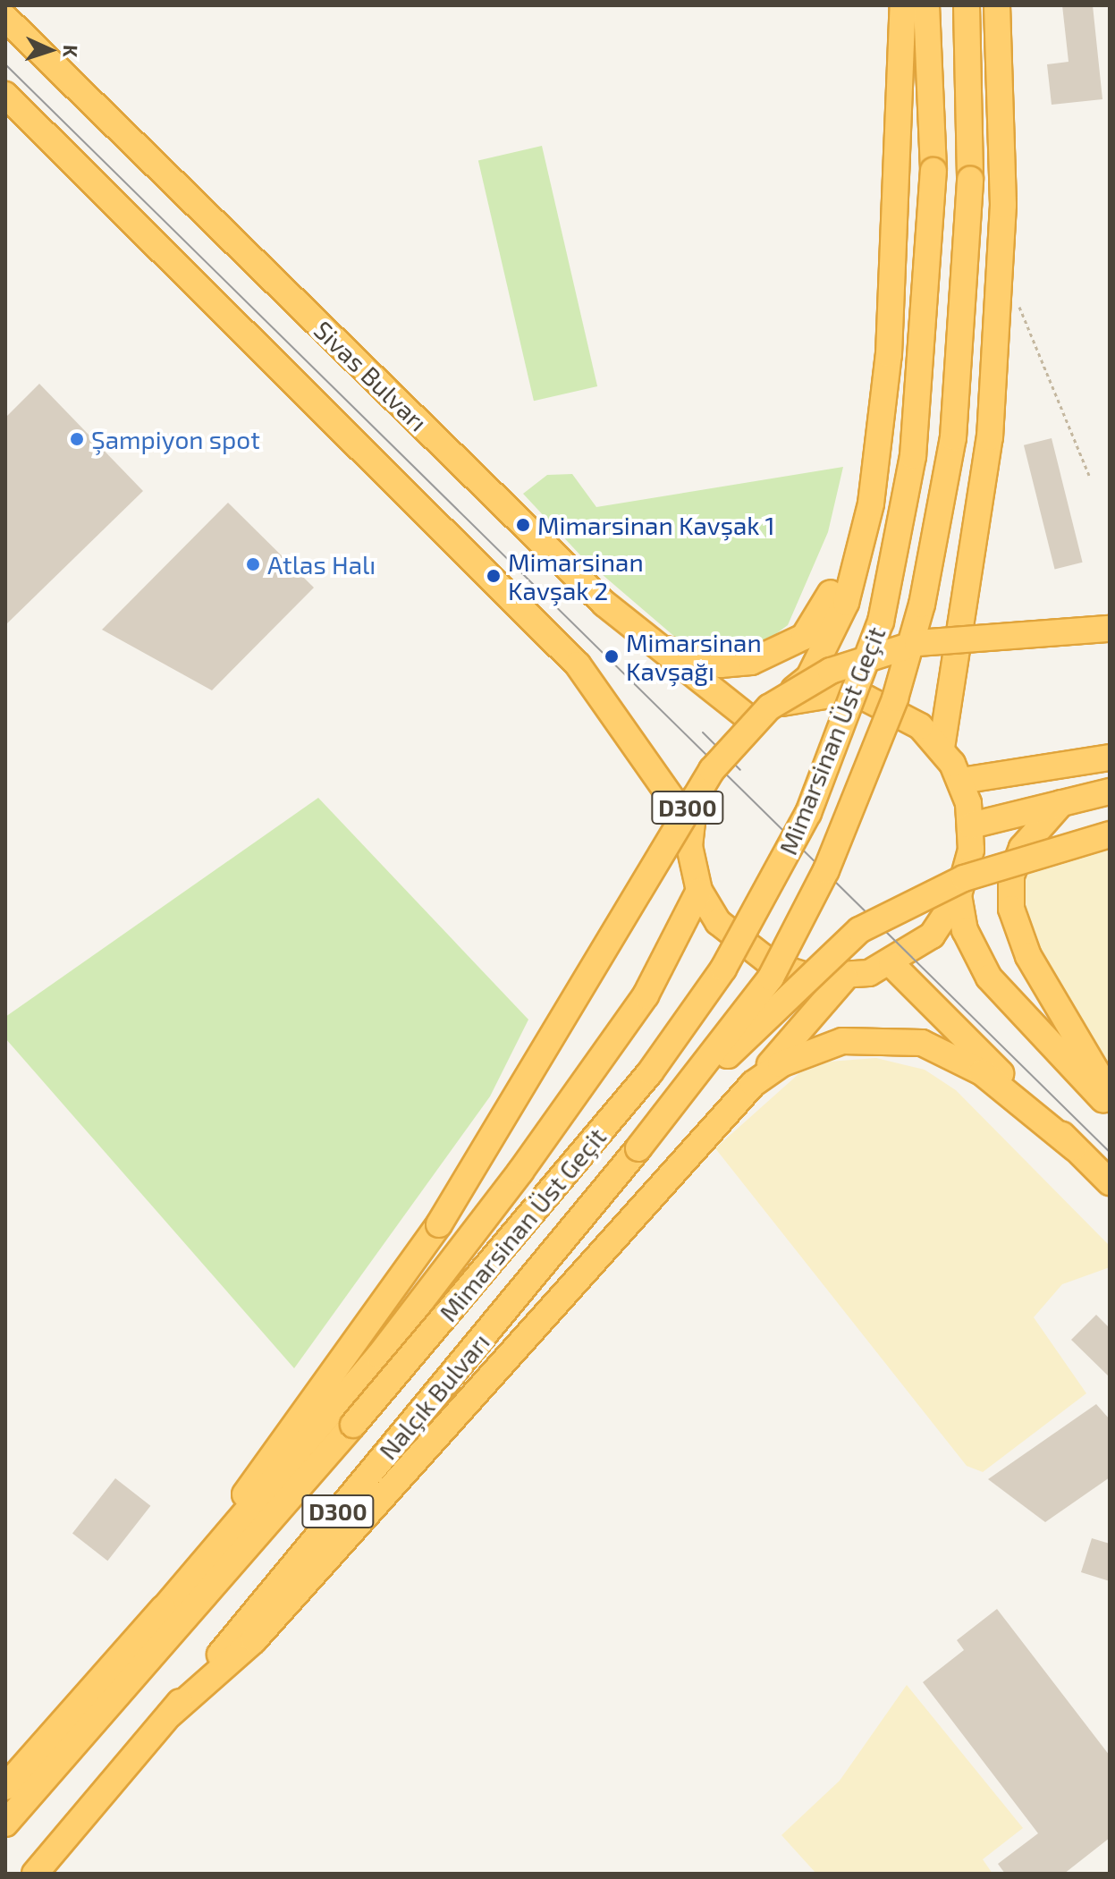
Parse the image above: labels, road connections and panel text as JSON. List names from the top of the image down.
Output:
{
  "streets": {
    "highway": [
      "Sivas Bulvarı",
      "Mimarsinan Üst Geçit",
      "D300",
      "Nalçık Bulvarı"
    ]
  },
  "crossings": [
    ["Mimarsinan Üst Geçit", "D300"],
    ["Mimarsinan Üst Geçit", "Nalçık Bulvarı"],
    ["D300", "Nalçık Bulvarı"]
  ],
  "places": [
    "Şampiyon spot",
    "Mimarsinan Kavşak 1",
    "Atlas Halı",
    "Mimarsinan Kavşak 2",
    "Mimarsinan Kavşağı"
  ],
  "north": "right"
}
